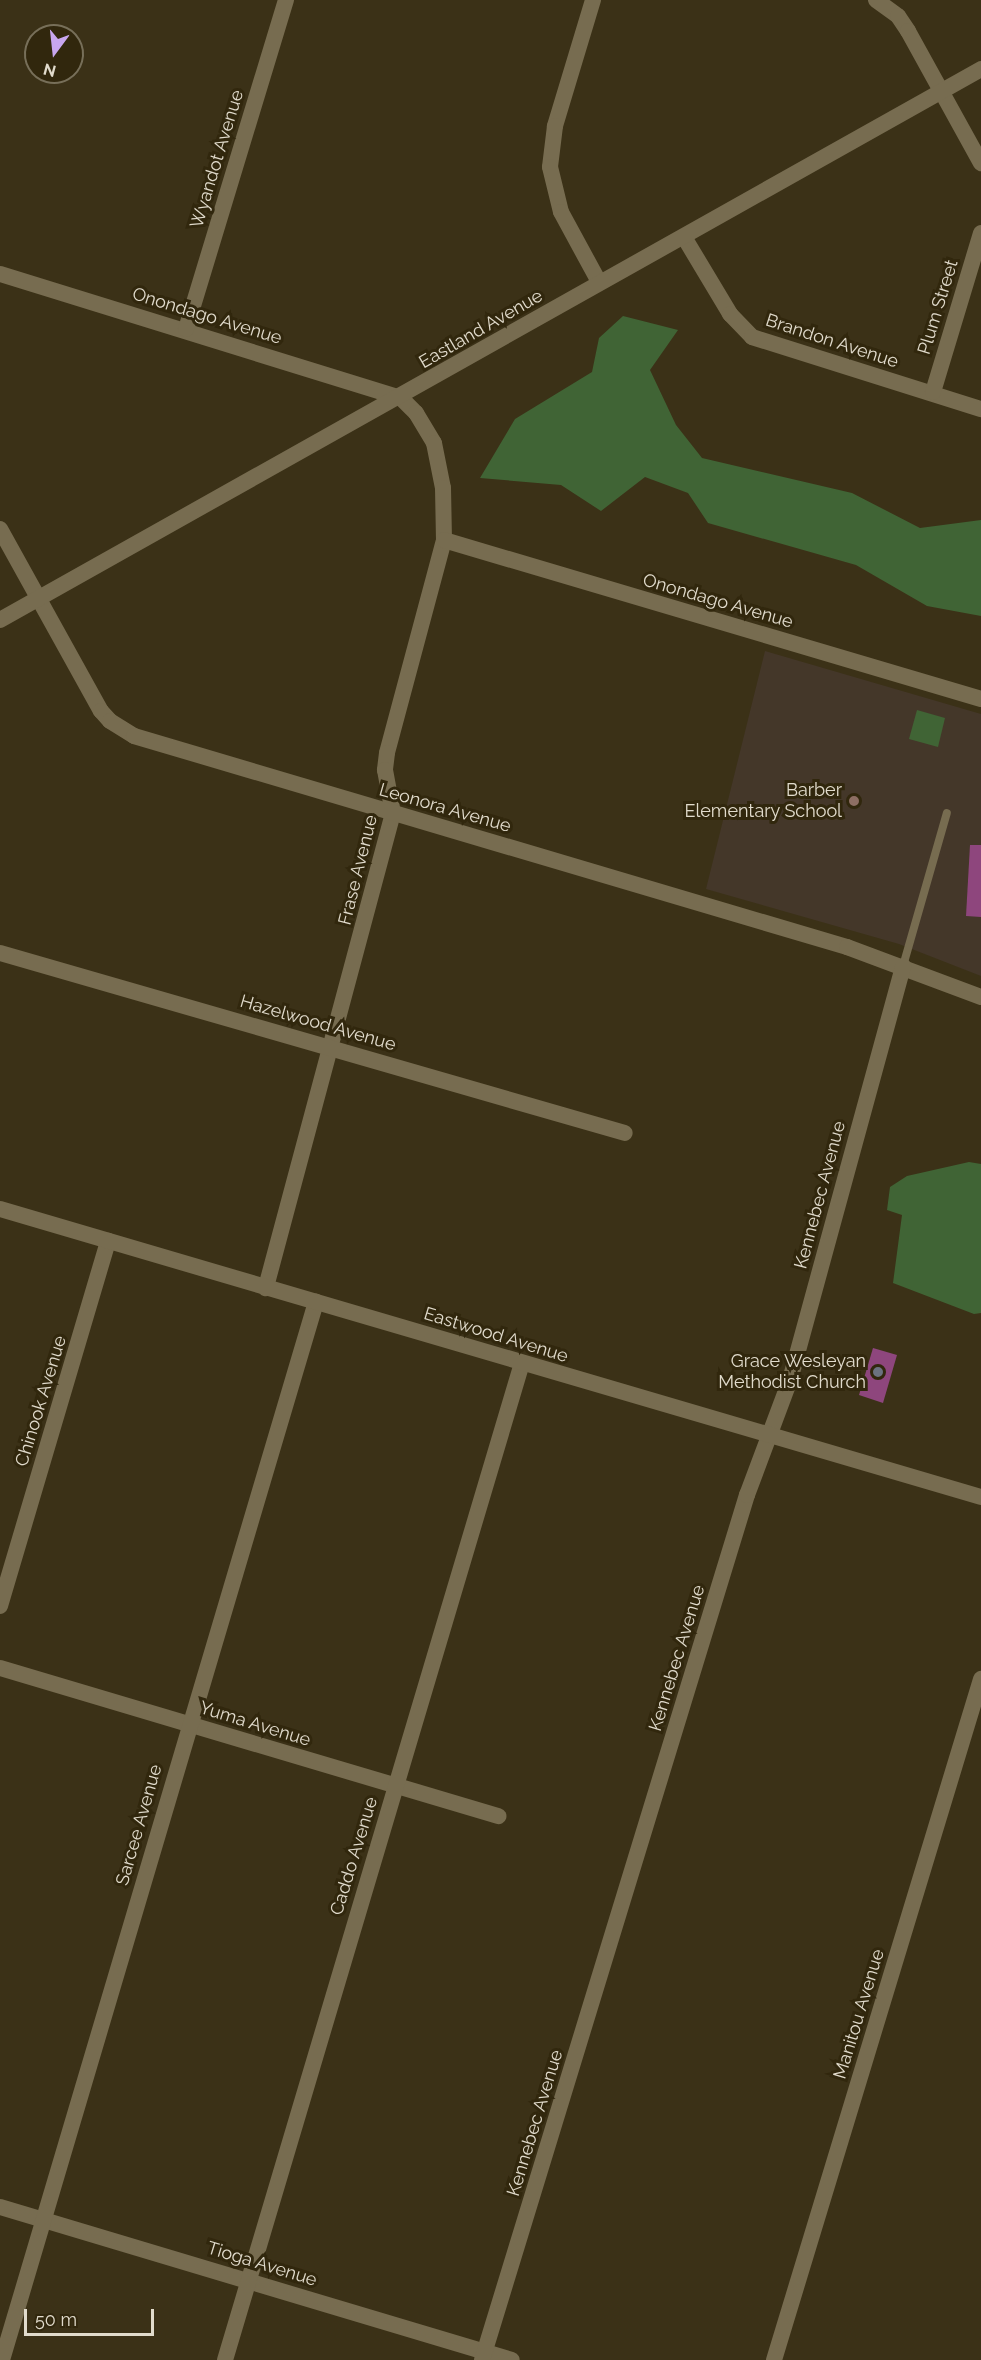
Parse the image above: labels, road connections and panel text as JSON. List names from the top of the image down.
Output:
{
  "streets": {
    "street": [
      "Wyandot Avenue",
      "Plum Street",
      "Onondago Avenue",
      "Eastland Avenue",
      "Brandon Avenue",
      "Leonora Avenue",
      "Frase Avenue",
      "Hazelwood Avenue",
      "Kennebec Avenue",
      "Eastwood Avenue",
      "Chinook Avenue",
      "Yuma Avenue",
      "Sarcee Avenue",
      "Caddo Avenue",
      "Manitou Avenue",
      "Tioga Avenue"
    ]
  },
  "crossings": [
    ["Wyandot Avenue", "Onondago Avenue"],
    ["Plum Street", "Brandon Avenue"],
    ["Onondago Avenue", "Eastland Avenue"],
    ["Onondago Avenue", "Frase Avenue"],
    ["Eastland Avenue", "Brandon Avenue"],
    ["Eastland Avenue", "Leonora Avenue"],
    ["Eastland Avenue", "Frase Avenue"],
    ["Leonora Avenue", "Frase Avenue"],
    ["Leonora Avenue", "Kennebec Avenue"],
    ["Frase Avenue", "Hazelwood Avenue"],
    ["Frase Avenue", "Eastwood Avenue"],
    ["Kennebec Avenue", "Eastwood Avenue"],
    ["Kennebec Avenue", "Tioga Avenue"],
    ["Eastwood Avenue", "Chinook Avenue"],
    ["Eastwood Avenue", "Sarcee Avenue"],
    ["Eastwood Avenue", "Caddo Avenue"],
    ["Yuma Avenue", "Sarcee Avenue"],
    ["Yuma Avenue", "Caddo Avenue"],
    ["Sarcee Avenue", "Tioga Avenue"],
    ["Caddo Avenue", "Tioga Avenue"]
  ],
  "places": ["Barber Elementary School", "Grace Wesleyan Methodist Church"],
  "scale_bar": "50 m",
  "north": "bottom"
}
